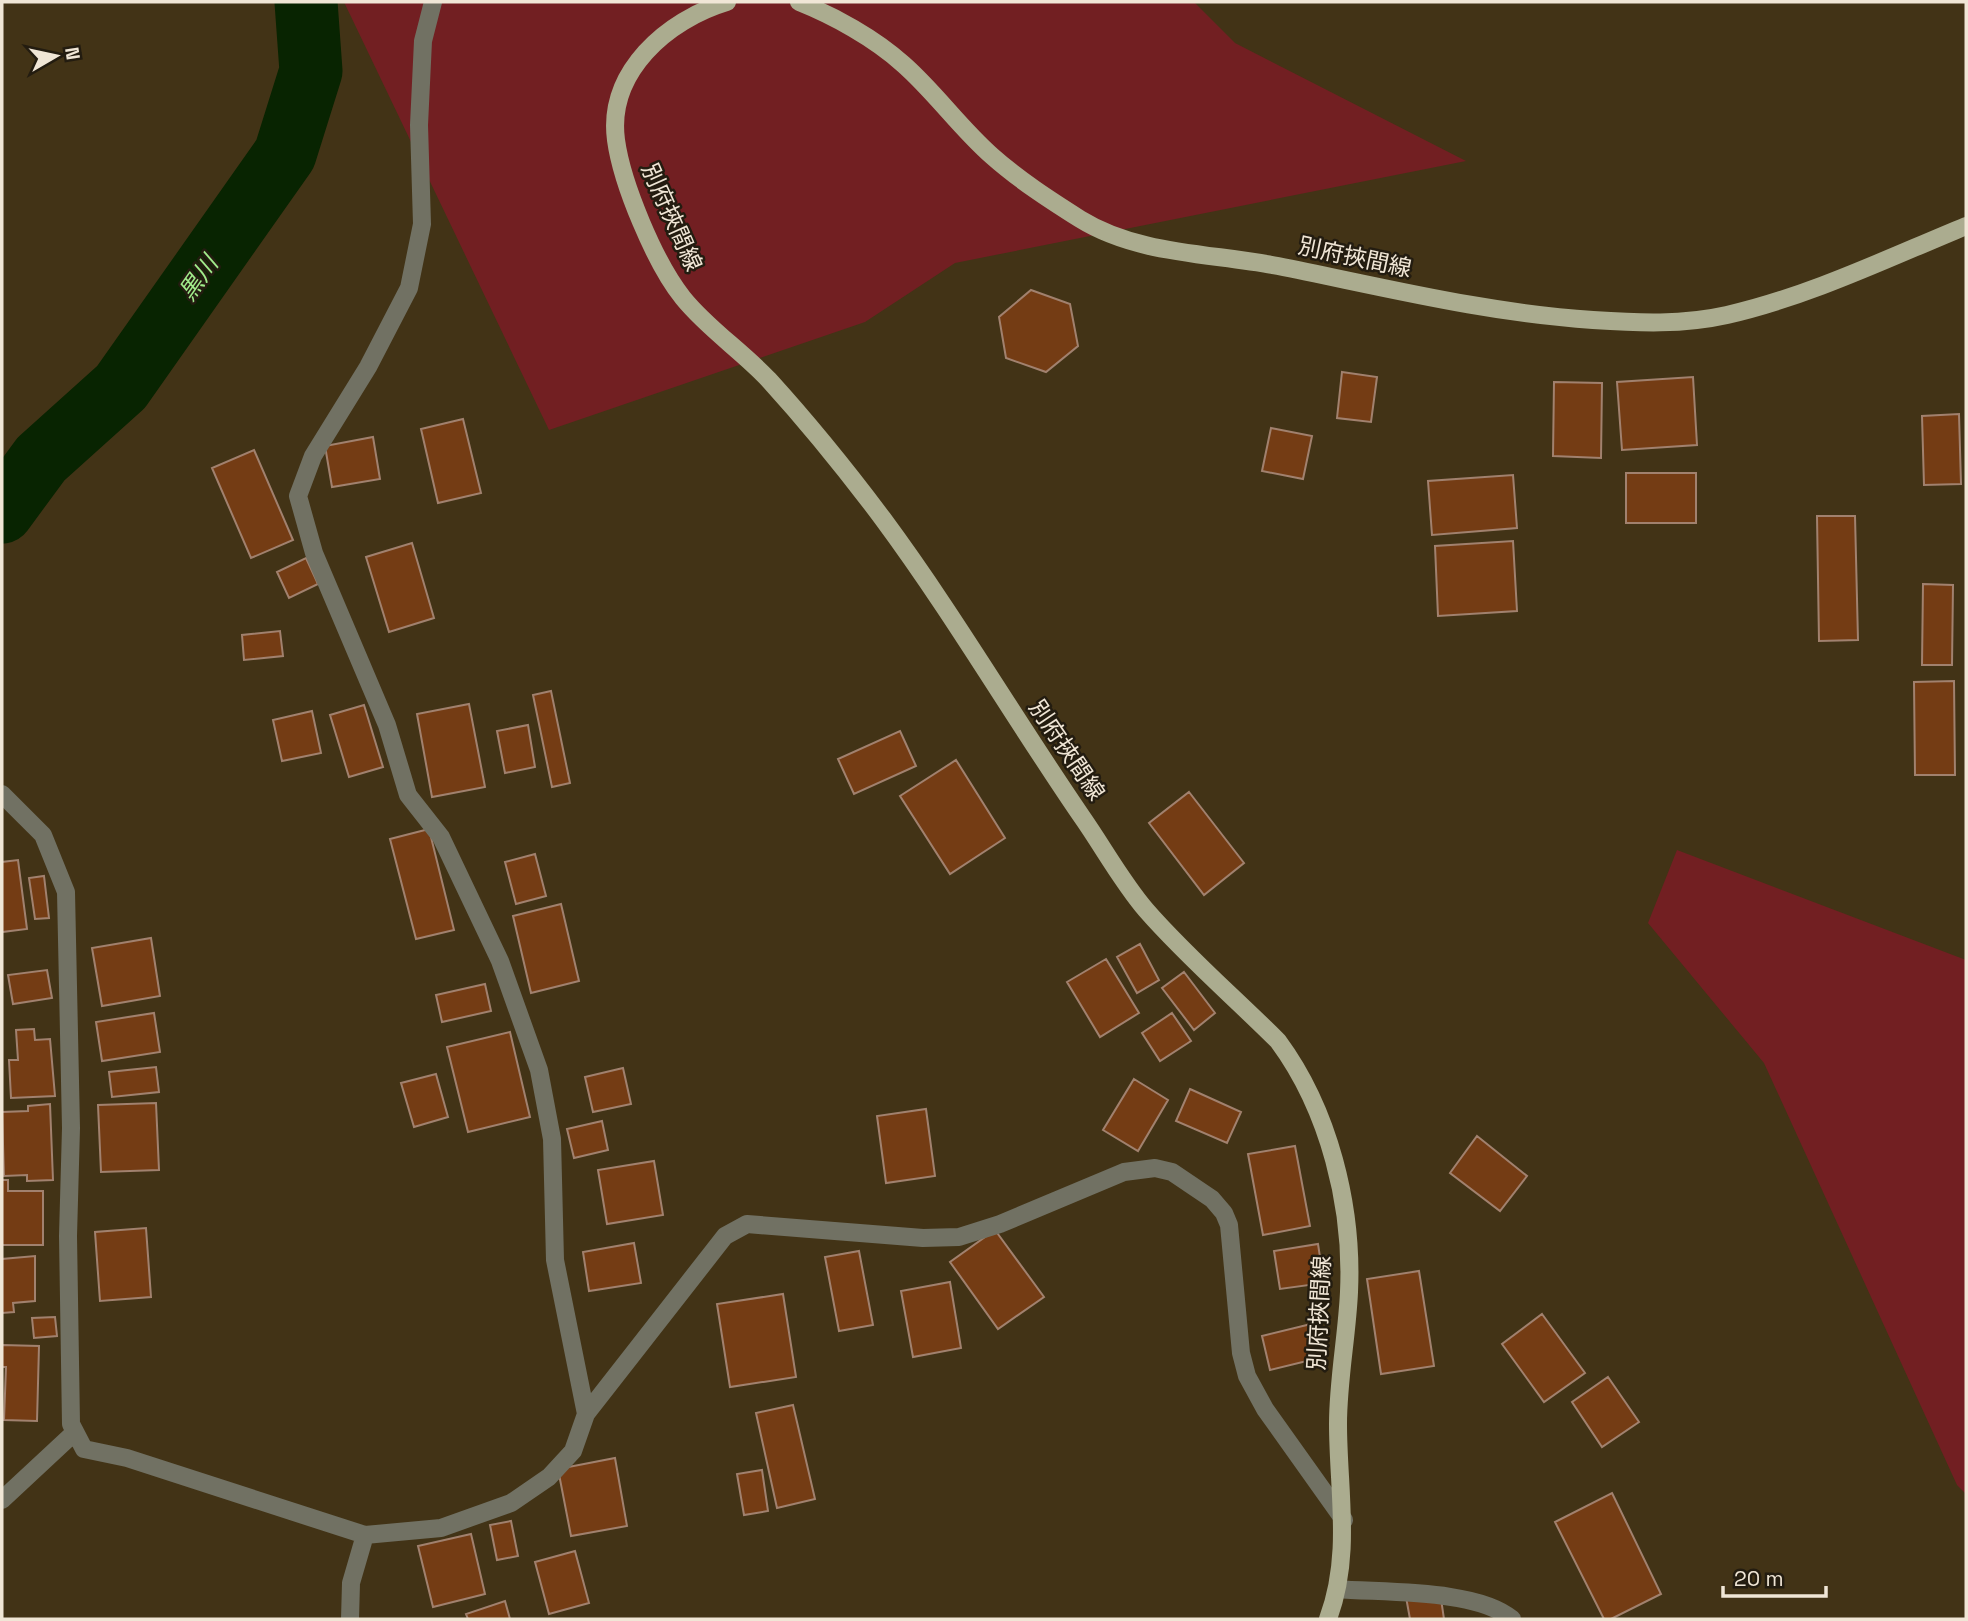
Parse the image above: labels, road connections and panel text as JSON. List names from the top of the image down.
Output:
{
  "streets": {
    "main road": ["別府挾間線"]
  },
  "water": ["黒川"],
  "scale_bar": "20 m",
  "north": "right"
}
